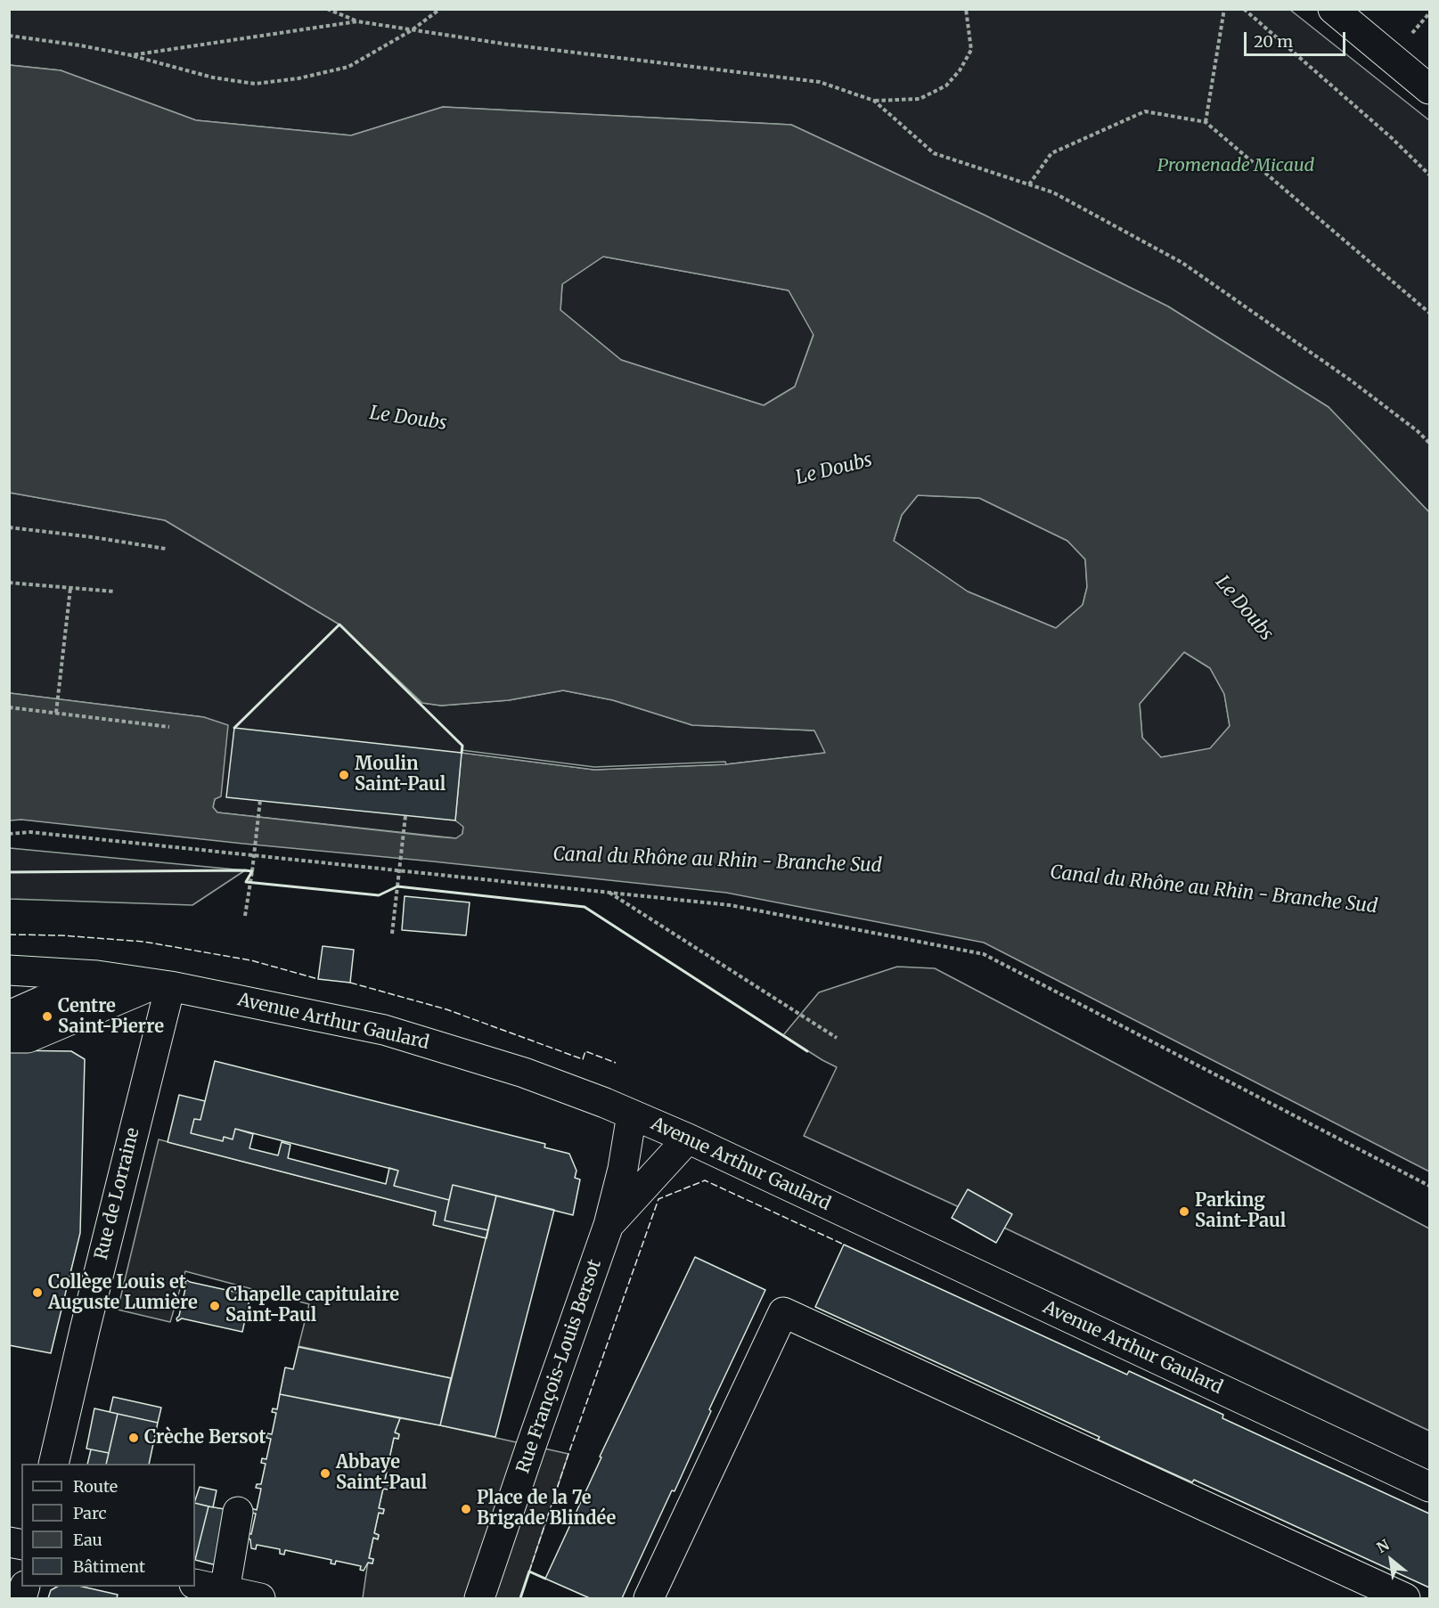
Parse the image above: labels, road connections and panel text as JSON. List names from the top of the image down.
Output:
{
  "streets": {
    "street": ["Avenue Arthur Gaulard", "Rue de Lorraine", "Rue François-Louis Bersot"]
  },
  "crossings": [
    ["Avenue Arthur Gaulard", "Rue de Lorraine"],
    ["Avenue Arthur Gaulard", "Rue François-Louis Bersot"]
  ],
  "water": ["Le Doubs", "Canal du Rhône au Rhin - Branche Sud"],
  "parks": ["Promenade Micaud"],
  "places": [
    "Moulin Saint-Paul",
    "Centre Saint-Pierre",
    "Parking Saint-Paul",
    "Collège Louis et Auguste Lumière",
    "Chapelle capitulaire Saint-Paul",
    "Crèche Bersot",
    "Abbaye Saint-Paul",
    "Place de la 7e Brigade Blindée"
  ],
  "legend": [
    "Route",
    "Parc",
    "Eau",
    "Bâtiment"
  ],
  "scale_bar": "20 m",
  "north": "top left"
}
